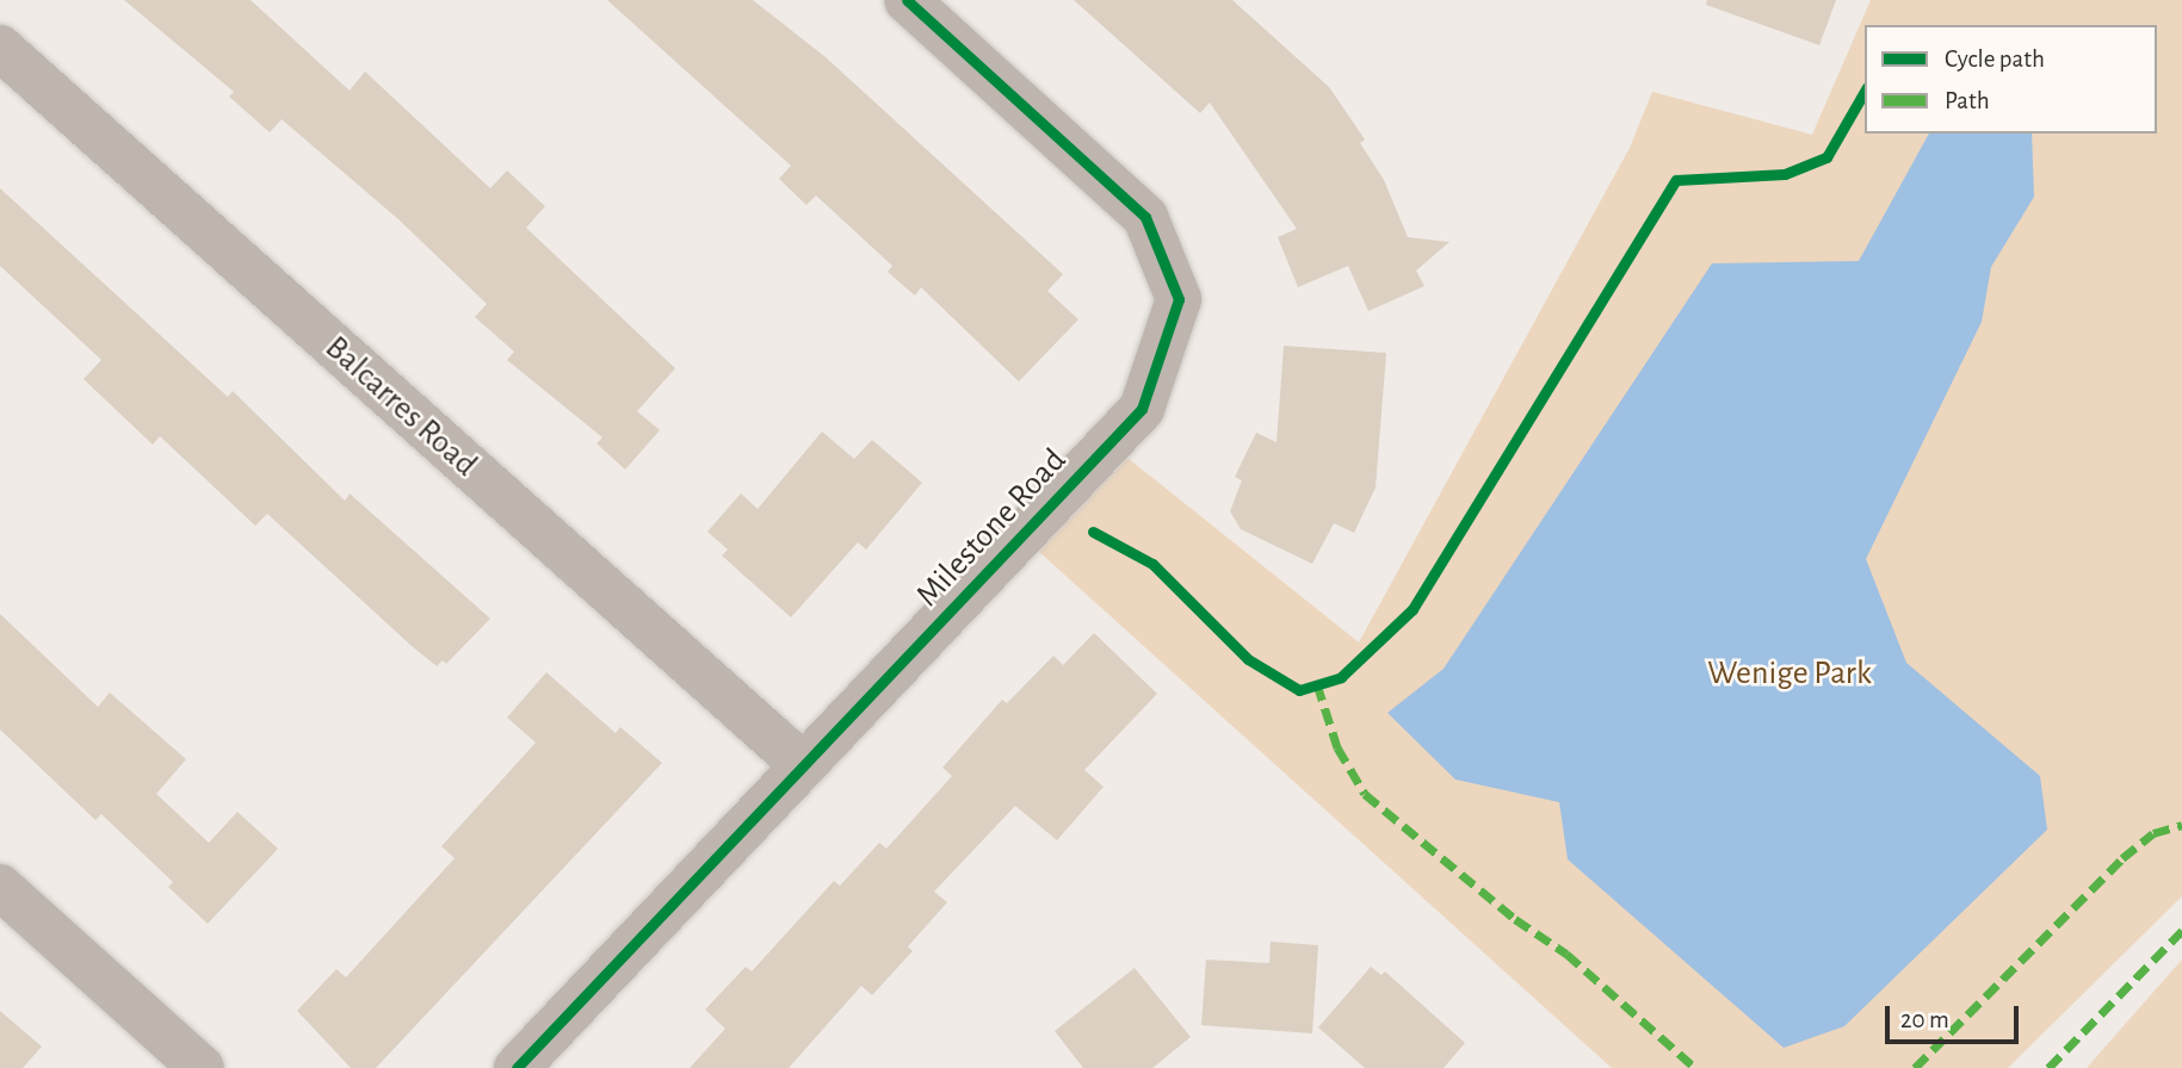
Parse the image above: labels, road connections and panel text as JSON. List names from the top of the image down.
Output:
{
  "streets": {
    "street": ["Balcarres Road", "Milestone Road"]
  },
  "crossings": [
    ["Balcarres Road", "Milestone Road"]
  ],
  "parks": ["Wenige Park"],
  "legend": ["Cycle path", "Path"],
  "scale_bar": "20 m"
}
